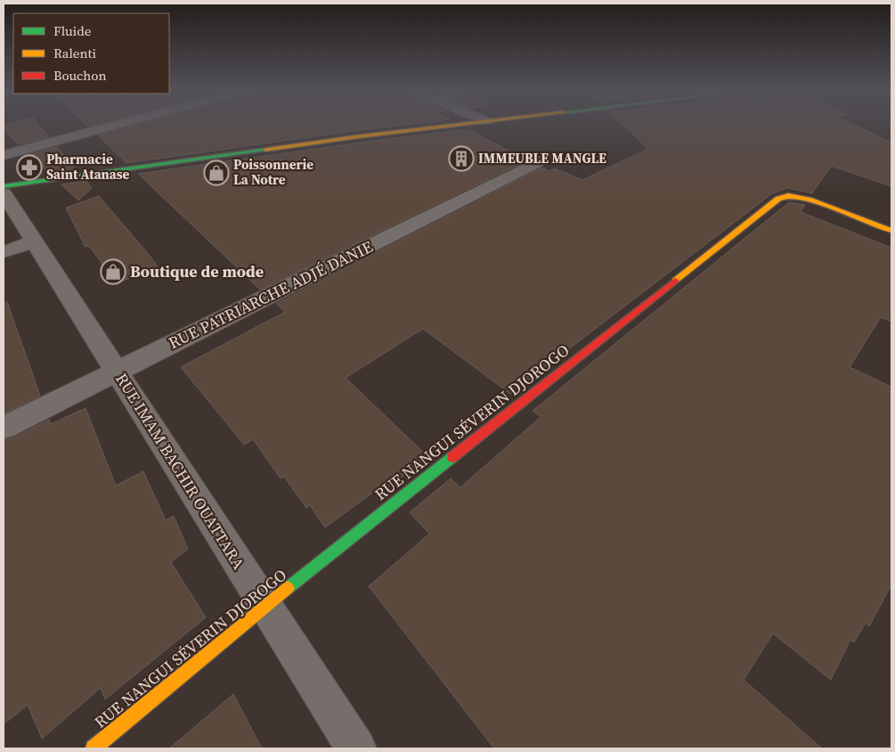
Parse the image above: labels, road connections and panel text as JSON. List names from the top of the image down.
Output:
{
  "streets": {
    "street": ["RUE PATRIARCHE ADJÉ DANIE", "RUE NANGUI SÉVERIN DJOROGO", "RUE IMAM BACHIR OUATTARA"]
  },
  "crossings": [
    ["RUE PATRIARCHE ADJÉ DANIE", "RUE IMAM BACHIR OUATTARA"],
    ["RUE NANGUI SÉVERIN DJOROGO", "RUE IMAM BACHIR OUATTARA"]
  ],
  "places": {
    "building": ["IMMEUBLE MANGLE"],
    "pharmacy": ["Pharmacie Saint Atanase"],
    "shop": ["Poissonnerie La Notre", "Boutique de mode"]
  },
  "legend": ["Fluide", "Ralenti", "Bouchon"]
}
